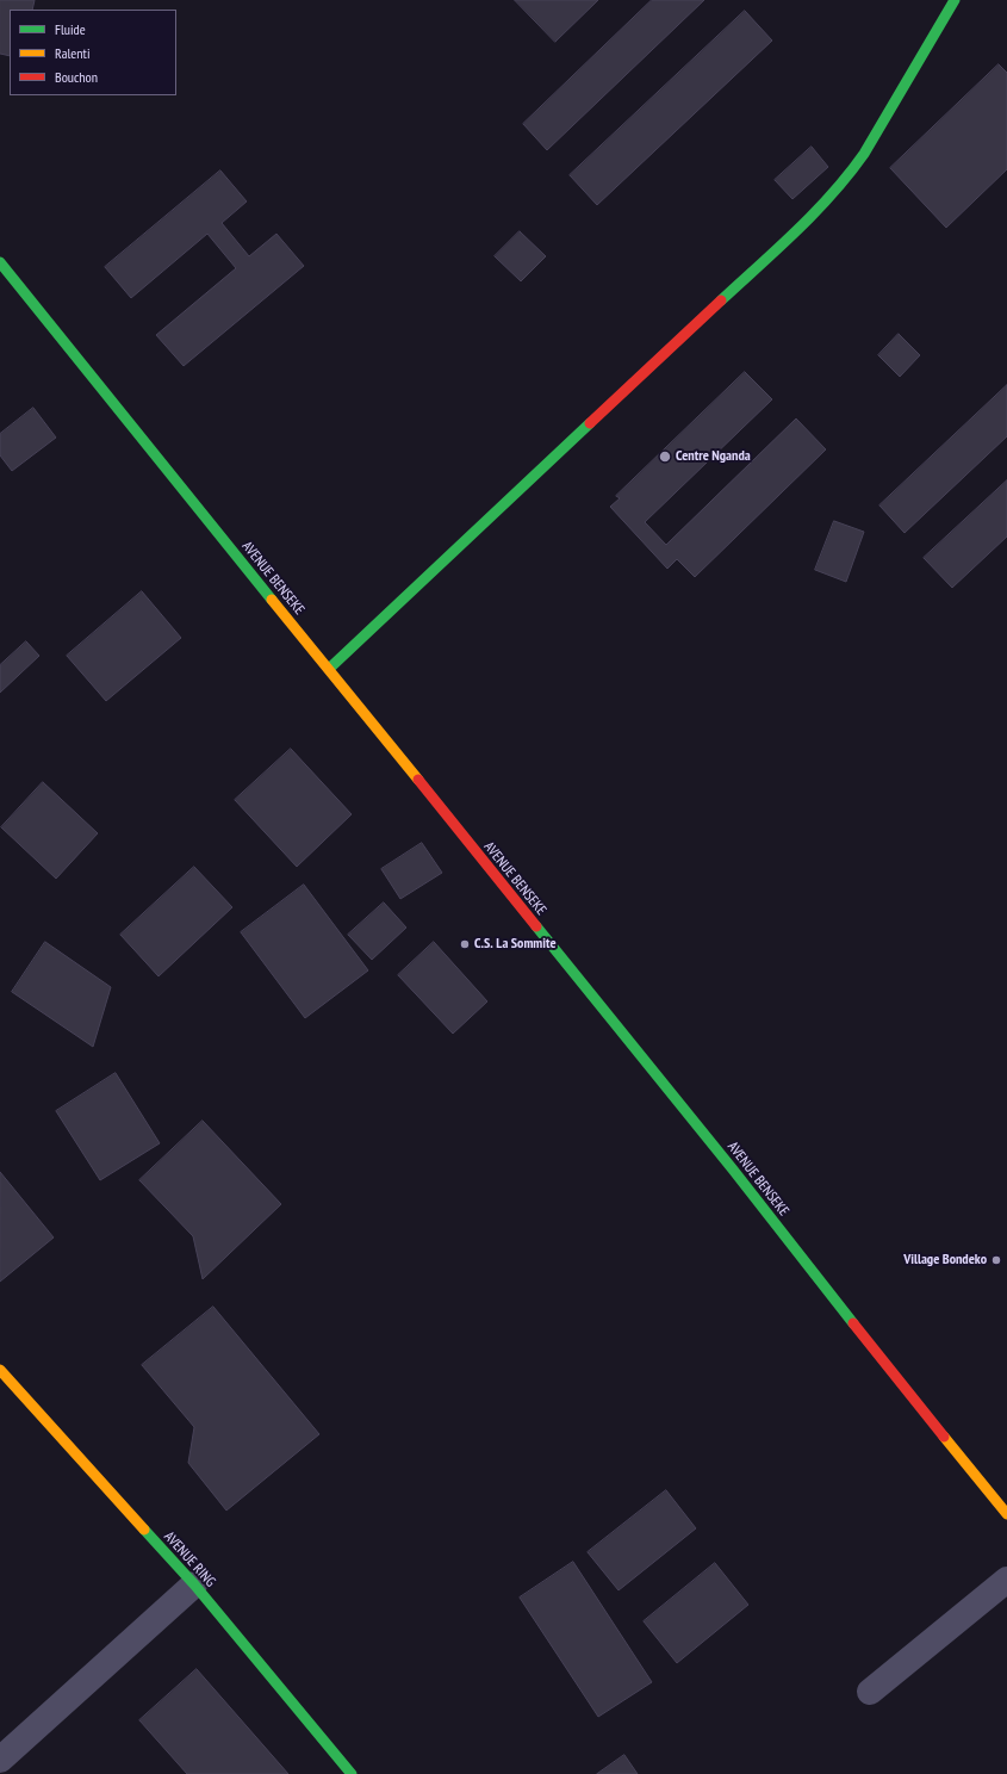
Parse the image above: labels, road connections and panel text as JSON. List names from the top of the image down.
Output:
{
  "streets": {
    "street": ["AVENUE BENSEKE", "AVENUE RING"]
  },
  "places": ["Centre Nganda", "C.S. La Sommite", "Village Bondeko"],
  "legend": ["Fluide", "Ralenti", "Bouchon"]
}
